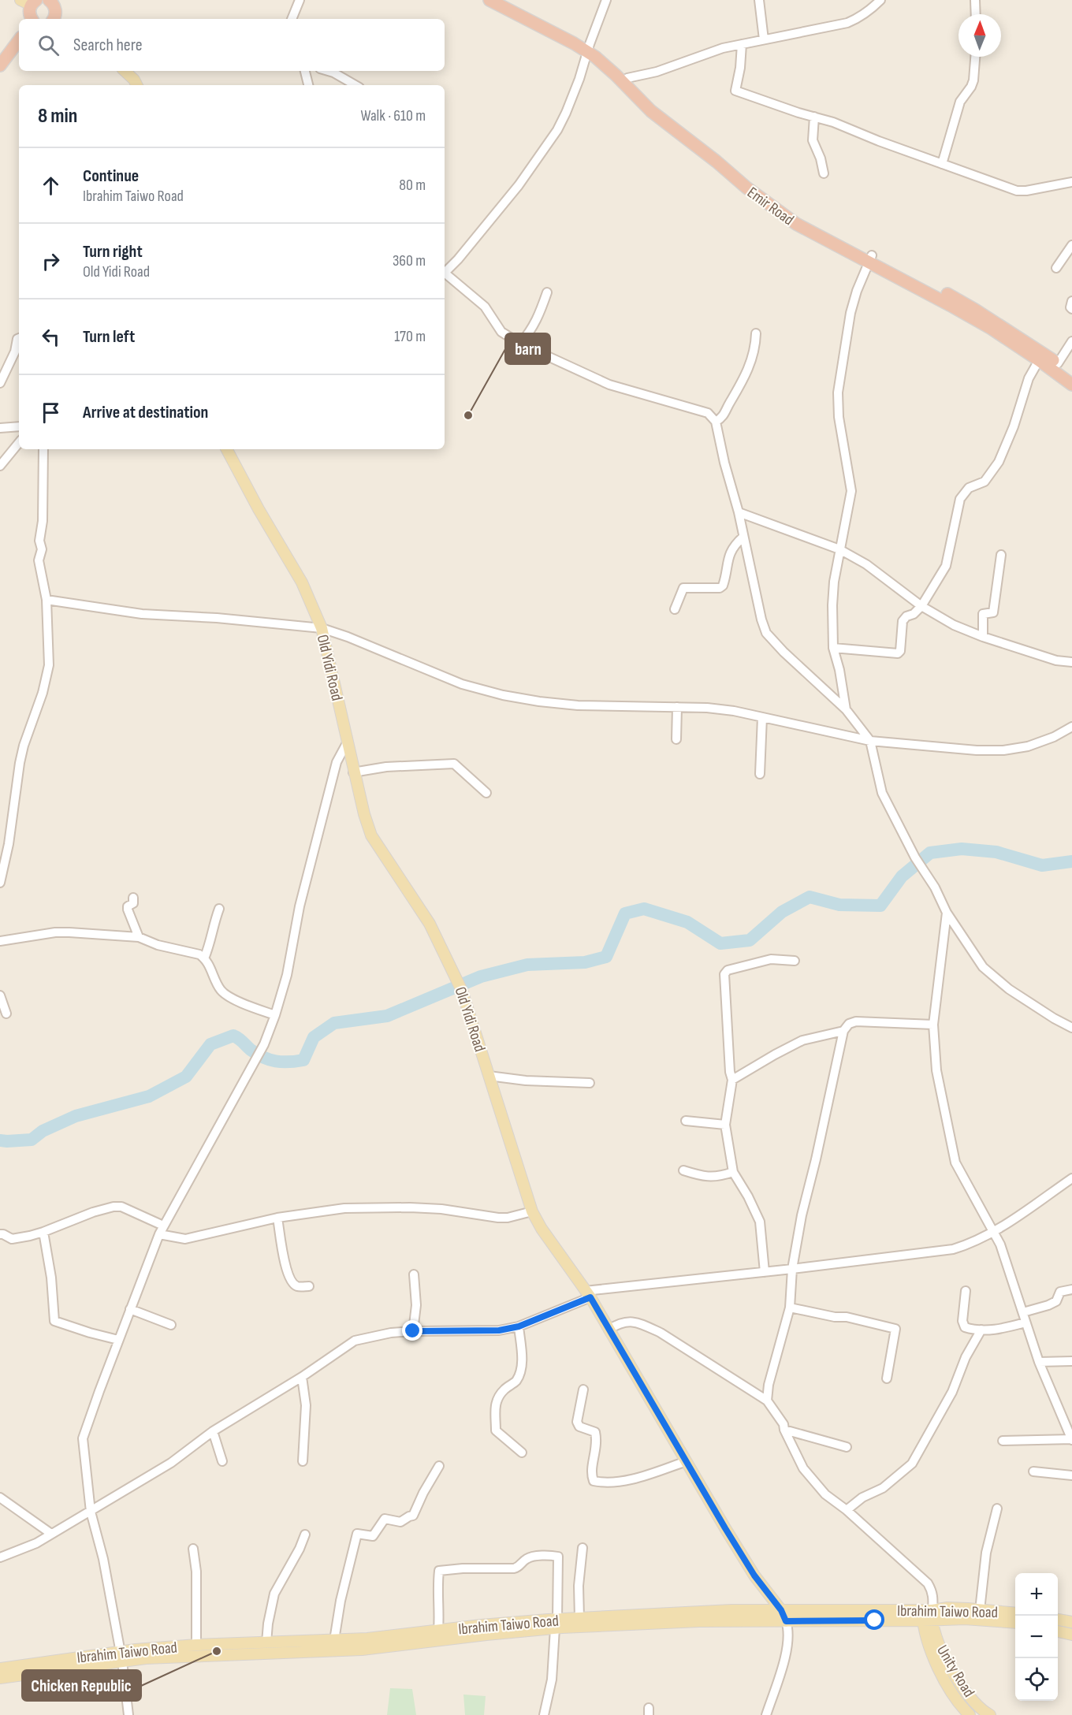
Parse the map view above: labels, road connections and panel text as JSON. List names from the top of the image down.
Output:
{
  "streets": {
    "highway": ["Emir Road"],
    "main road": ["Old Yidi Road", "Ibrahim Taiwo Road", "Unity Road"]
  },
  "crossings": [
    ["Old Yidi Road", "Ibrahim Taiwo Road"],
    ["Ibrahim Taiwo Road", "Unity Road"]
  ],
  "places": ["barn", "Chicken Republic"],
  "north": "top",
  "page": {
    "search": "Search here",
    "heading": ["8 min", "Walk · 610 m"],
    "list": [
      ["Continue", "Ibrahim Taiwo Road", "80 m"],
      ["Turn right", "Old Yidi Road", "360 m"],
      ["Turn left", "170 m"],
      "Arrive at destination"
    ],
    "map_buttons": ["+", "−"]
  }
}
